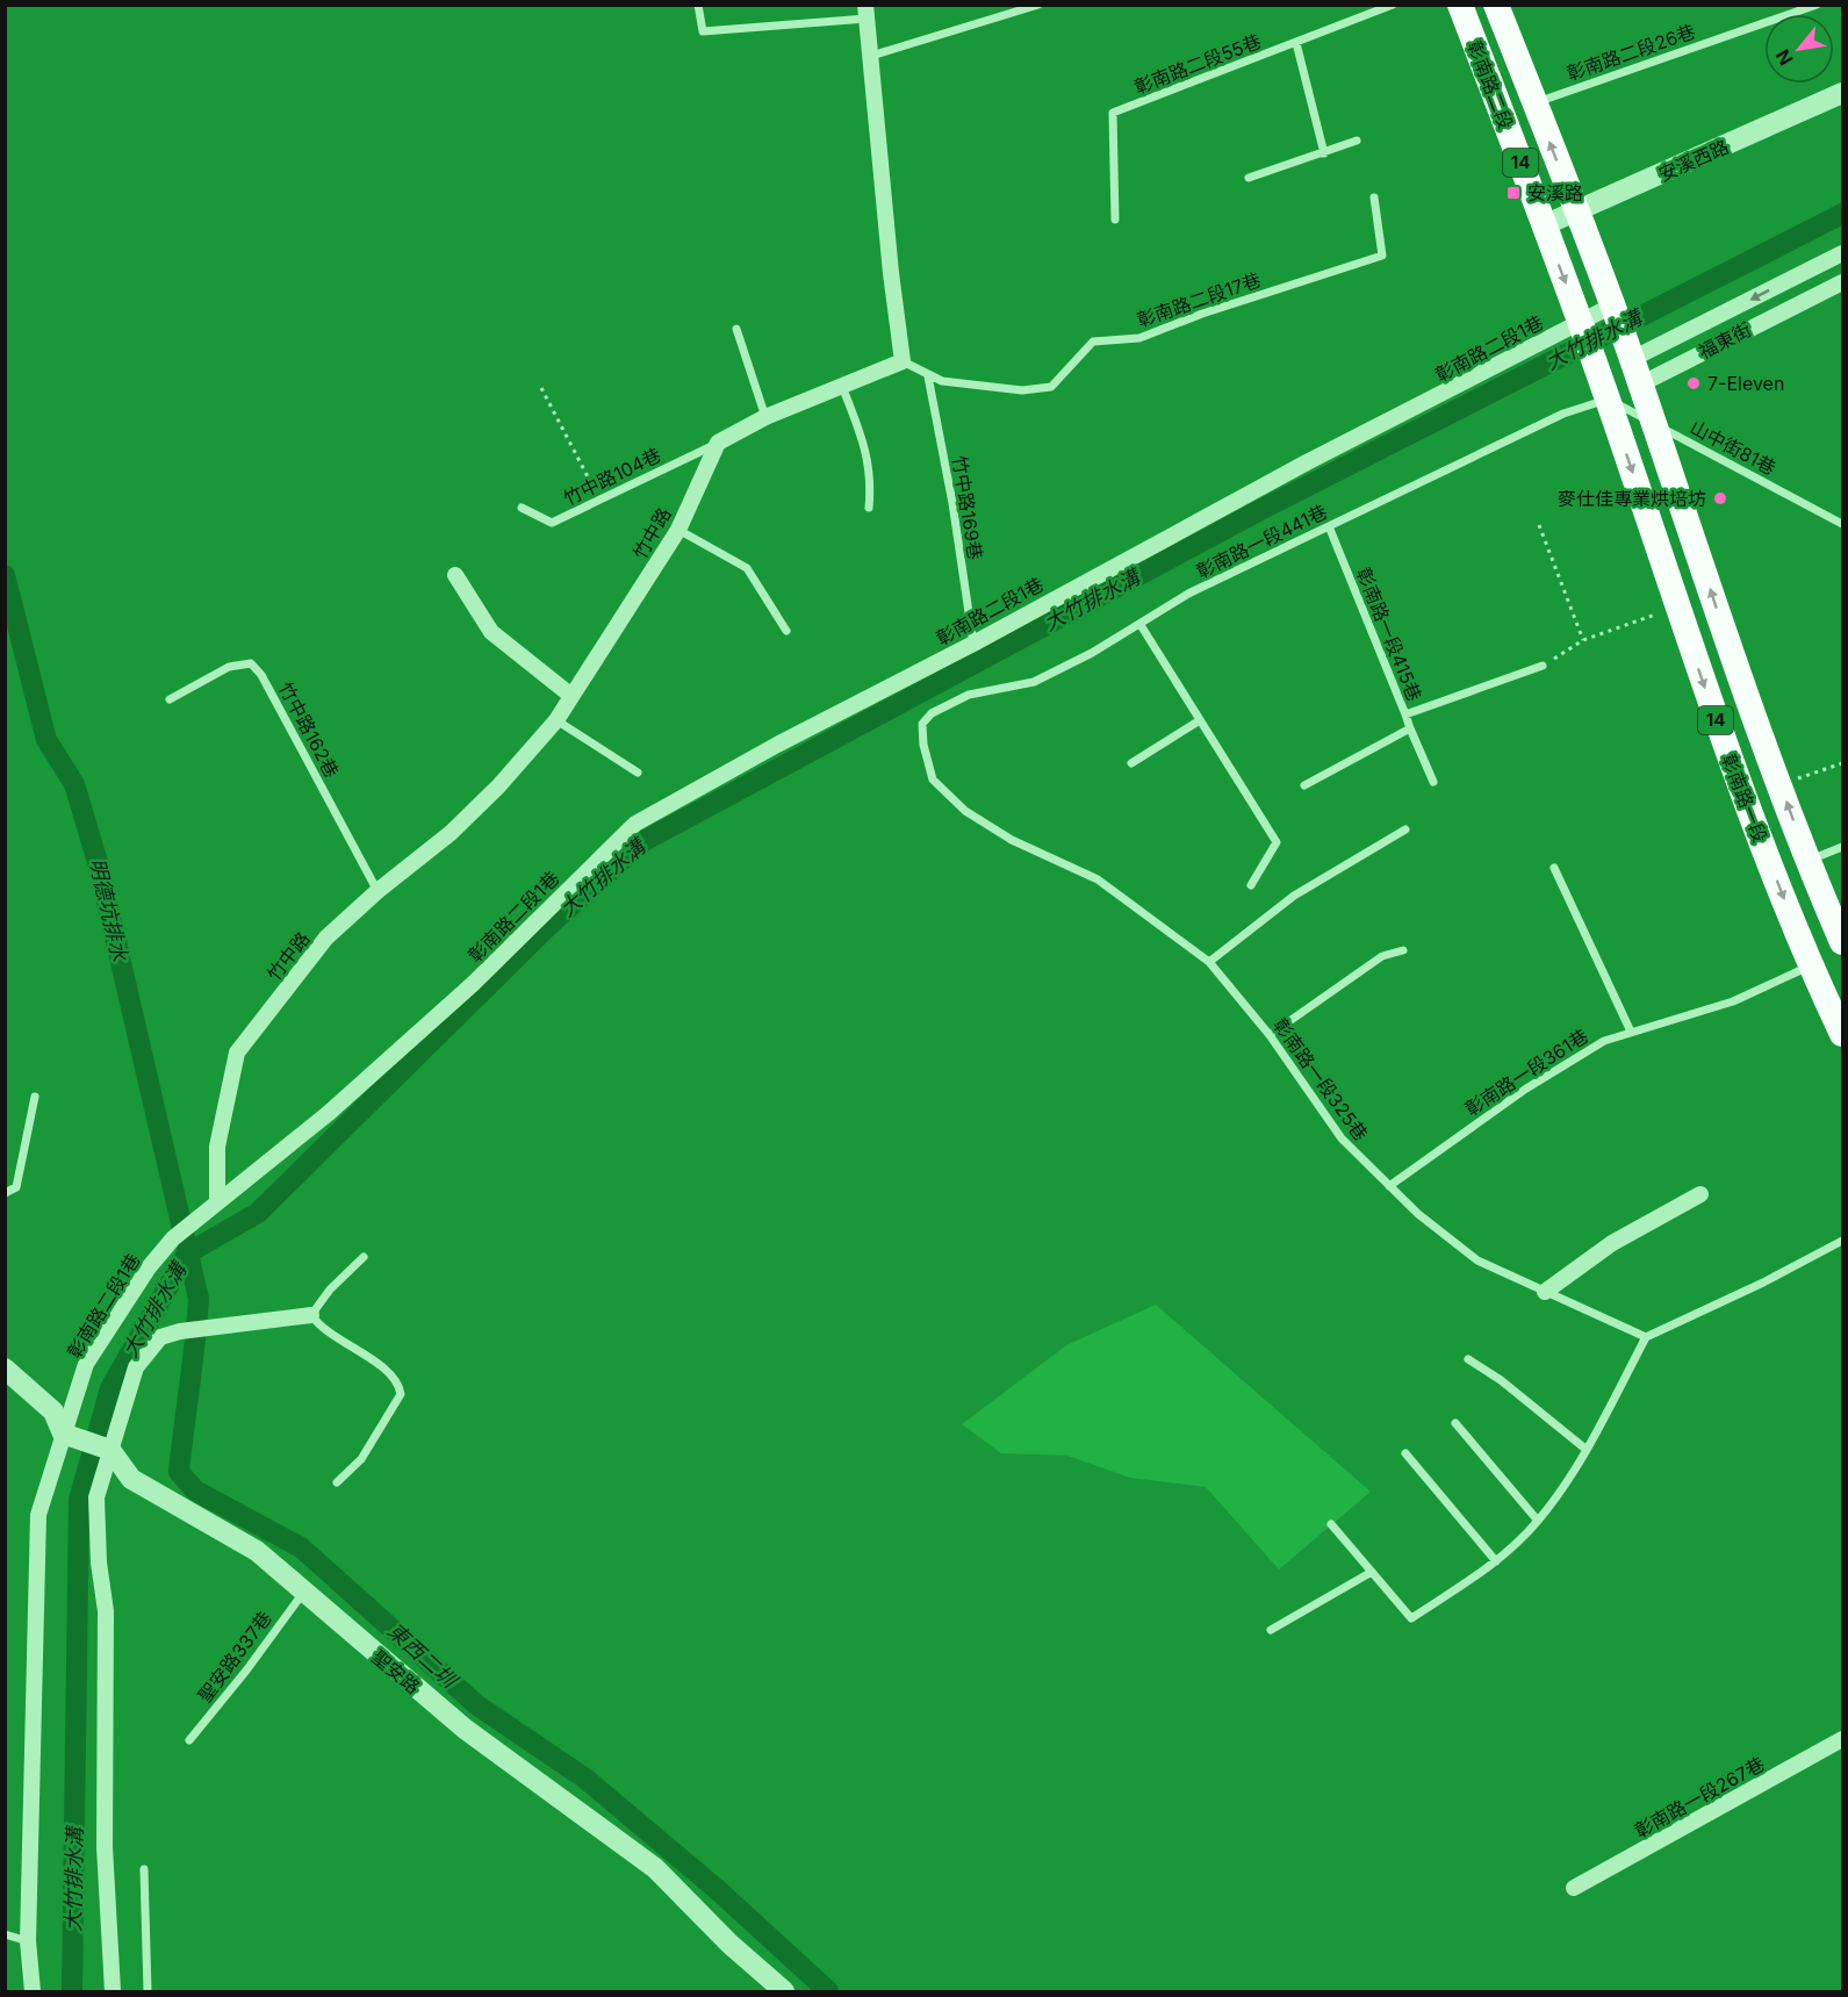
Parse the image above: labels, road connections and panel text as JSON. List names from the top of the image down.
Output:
{
  "streets": {
    "main road": [
      "彰南路二段",
      "14",
      "福東街",
      "彰南路一段"
    ],
    "street": [
      "安溪西路",
      "彰南路二段1巷",
      "竹中路",
      "聖安路",
      "彰南路一段267巷"
    ],
    "lane": [
      "彰南路二段26巷",
      "彰南路二段55巷",
      "彰南路二段17巷",
      "山中街81巷",
      "竹中路104巷",
      "竹中路169巷",
      "彰南路一段441巷",
      "彰南路一段415巷",
      "竹中路162巷",
      "彰南路一段361巷",
      "彰南路一段325巷",
      "聖安路337巷"
    ]
  },
  "crossings": [
    ["彰南路二段26巷", "彰南路二段"],
    ["彰南路二段", "安溪西路"],
    ["彰南路二段", "14"],
    ["彰南路二段", "彰南路二段1巷"],
    ["14", "福東街"],
    ["14", "彰南路二段1巷"],
    ["14", "山中街81巷"],
    ["14", "彰南路一段441巷"],
    ["14", "彰南路一段"],
    ["彰南路二段17巷", "竹中路169巷"],
    ["福東街", "山中街81巷"],
    ["福東街", "彰南路一段441巷"],
    ["福東街", "彰南路一段"],
    ["彰南路二段1巷", "竹中路169巷"],
    ["彰南路二段1巷", "竹中路"],
    ["山中街81巷", "彰南路一段441巷"],
    ["山中街81巷", "彰南路一段"],
    ["竹中路104巷", "竹中路"],
    ["竹中路", "竹中路162巷"],
    ["彰南路一段441巷", "彰南路一段415巷"],
    ["彰南路一段441巷", "彰南路一段"],
    ["彰南路一段441巷", "彰南路一段325巷"],
    ["彰南路一段", "彰南路一段361巷"],
    ["彰南路一段361巷", "彰南路一段325巷"],
    ["聖安路337巷", "聖安路"]
  ],
  "water": ["大竹排水溝", "明德坑排水", "東西二圳"],
  "places": {
    "transit": ["安溪路"],
    "other": ["7-Eleven", "麥仕佳專業烘培坊"]
  },
  "north": "bottom left"
}
